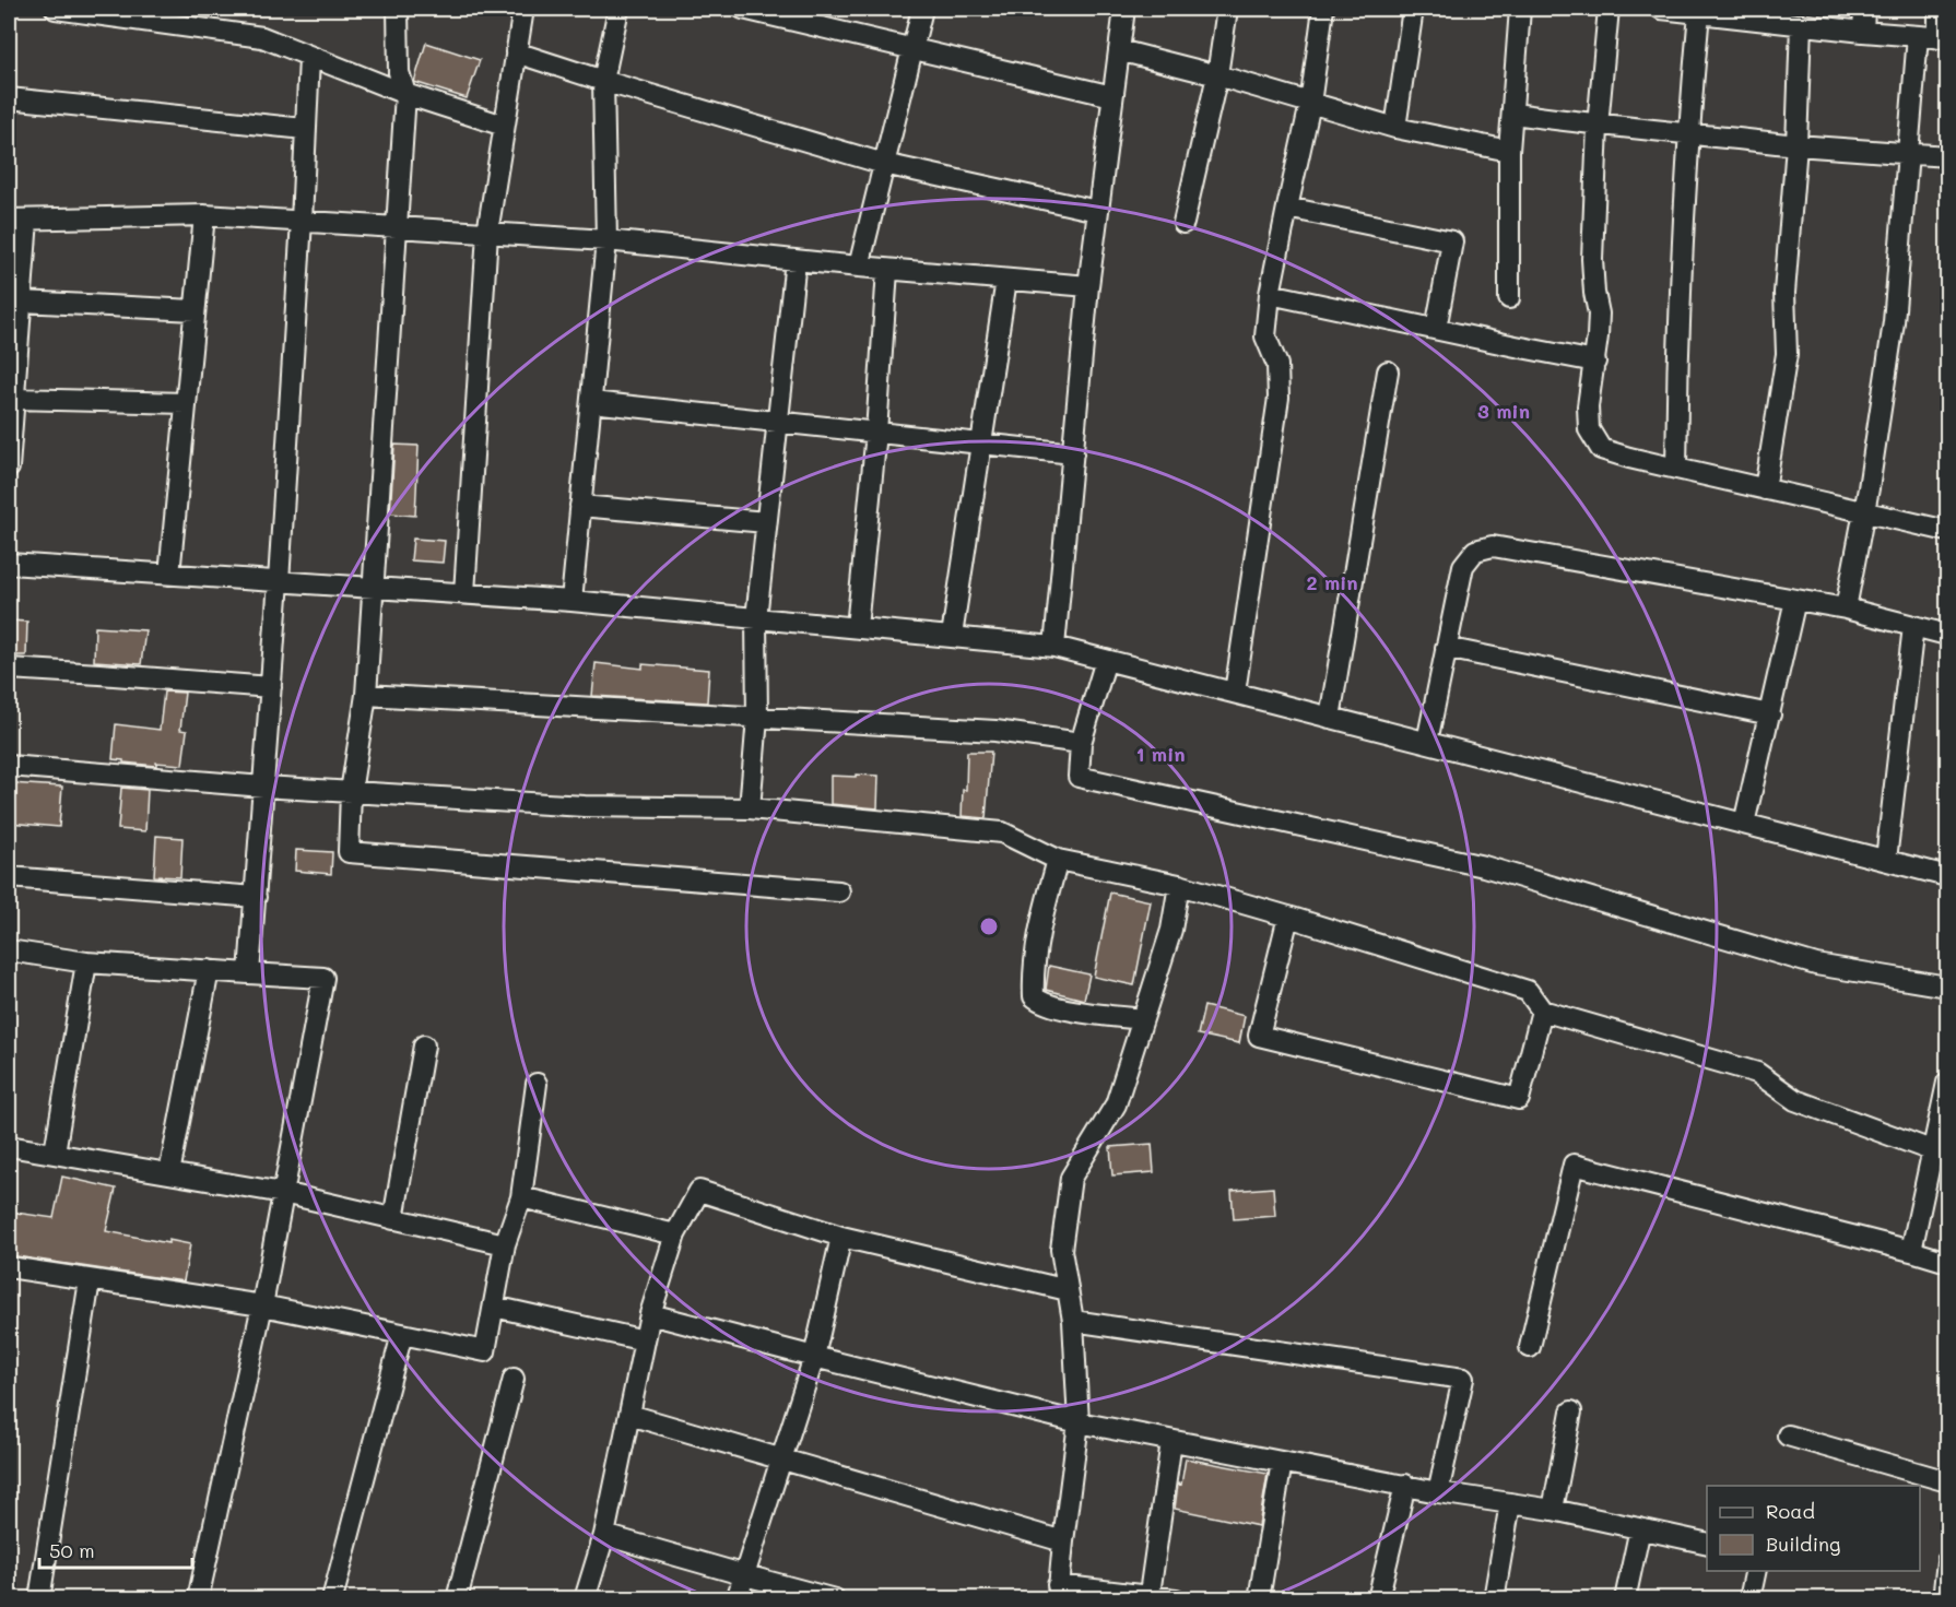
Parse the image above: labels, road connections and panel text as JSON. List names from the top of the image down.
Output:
{
  "legend": ["Road", "Building"],
  "scale_bar": "50 m",
  "rings": ["3 min", "2 min", "1 min"]
}
